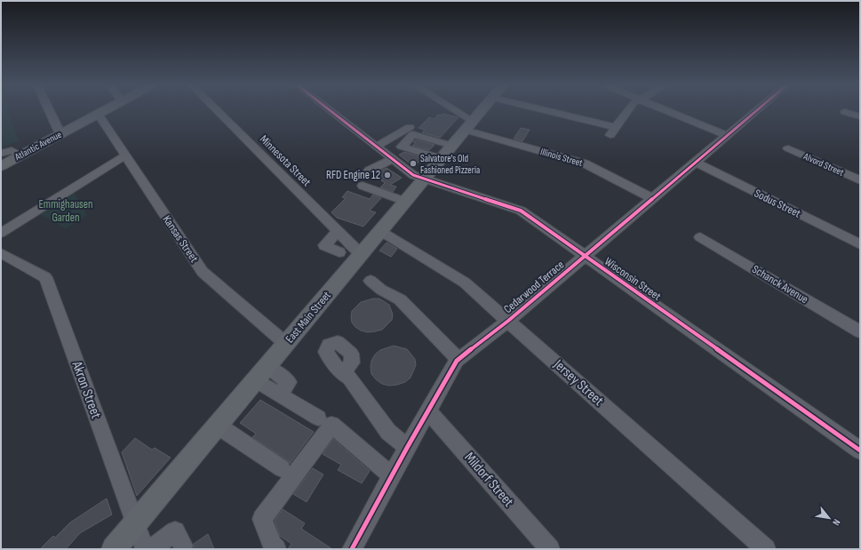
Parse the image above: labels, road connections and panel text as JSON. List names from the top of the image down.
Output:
{
  "streets": {
    "main road": ["Atlantic Avenue", "East Main Street"],
    "street": [
      "Illinois Street",
      "Minnesota Street",
      "Alvord Street",
      "Sodus Street",
      "Kansas Street",
      "Wisconsin Street",
      "Schanck Avenue",
      "Cedarwood Terrace",
      "Jersey Street",
      "Akron Street",
      "Mildorf Street"
    ]
  },
  "crossings": [
    ["Atlantic Avenue", "Kansas Street"],
    ["Illinois Street", "Cedarwood Terrace"],
    ["Illinois Street", "East Main Street"],
    ["Minnesota Street", "East Main Street"],
    ["Sodus Street", "Cedarwood Terrace"],
    ["Kansas Street", "East Main Street"],
    ["Wisconsin Street", "Cedarwood Terrace"],
    ["Wisconsin Street", "East Main Street"],
    ["Cedarwood Terrace", "Jersey Street"],
    ["Cedarwood Terrace", "Mildorf Street"],
    ["East Main Street", "Jersey Street"],
    ["East Main Street", "Akron Street"]
  ],
  "parks": ["Emmighausen Garden"],
  "places": ["Salvatore's Old Fashioned Pizzeria", "RFD Engine 12"],
  "north": "bottom right"
}
